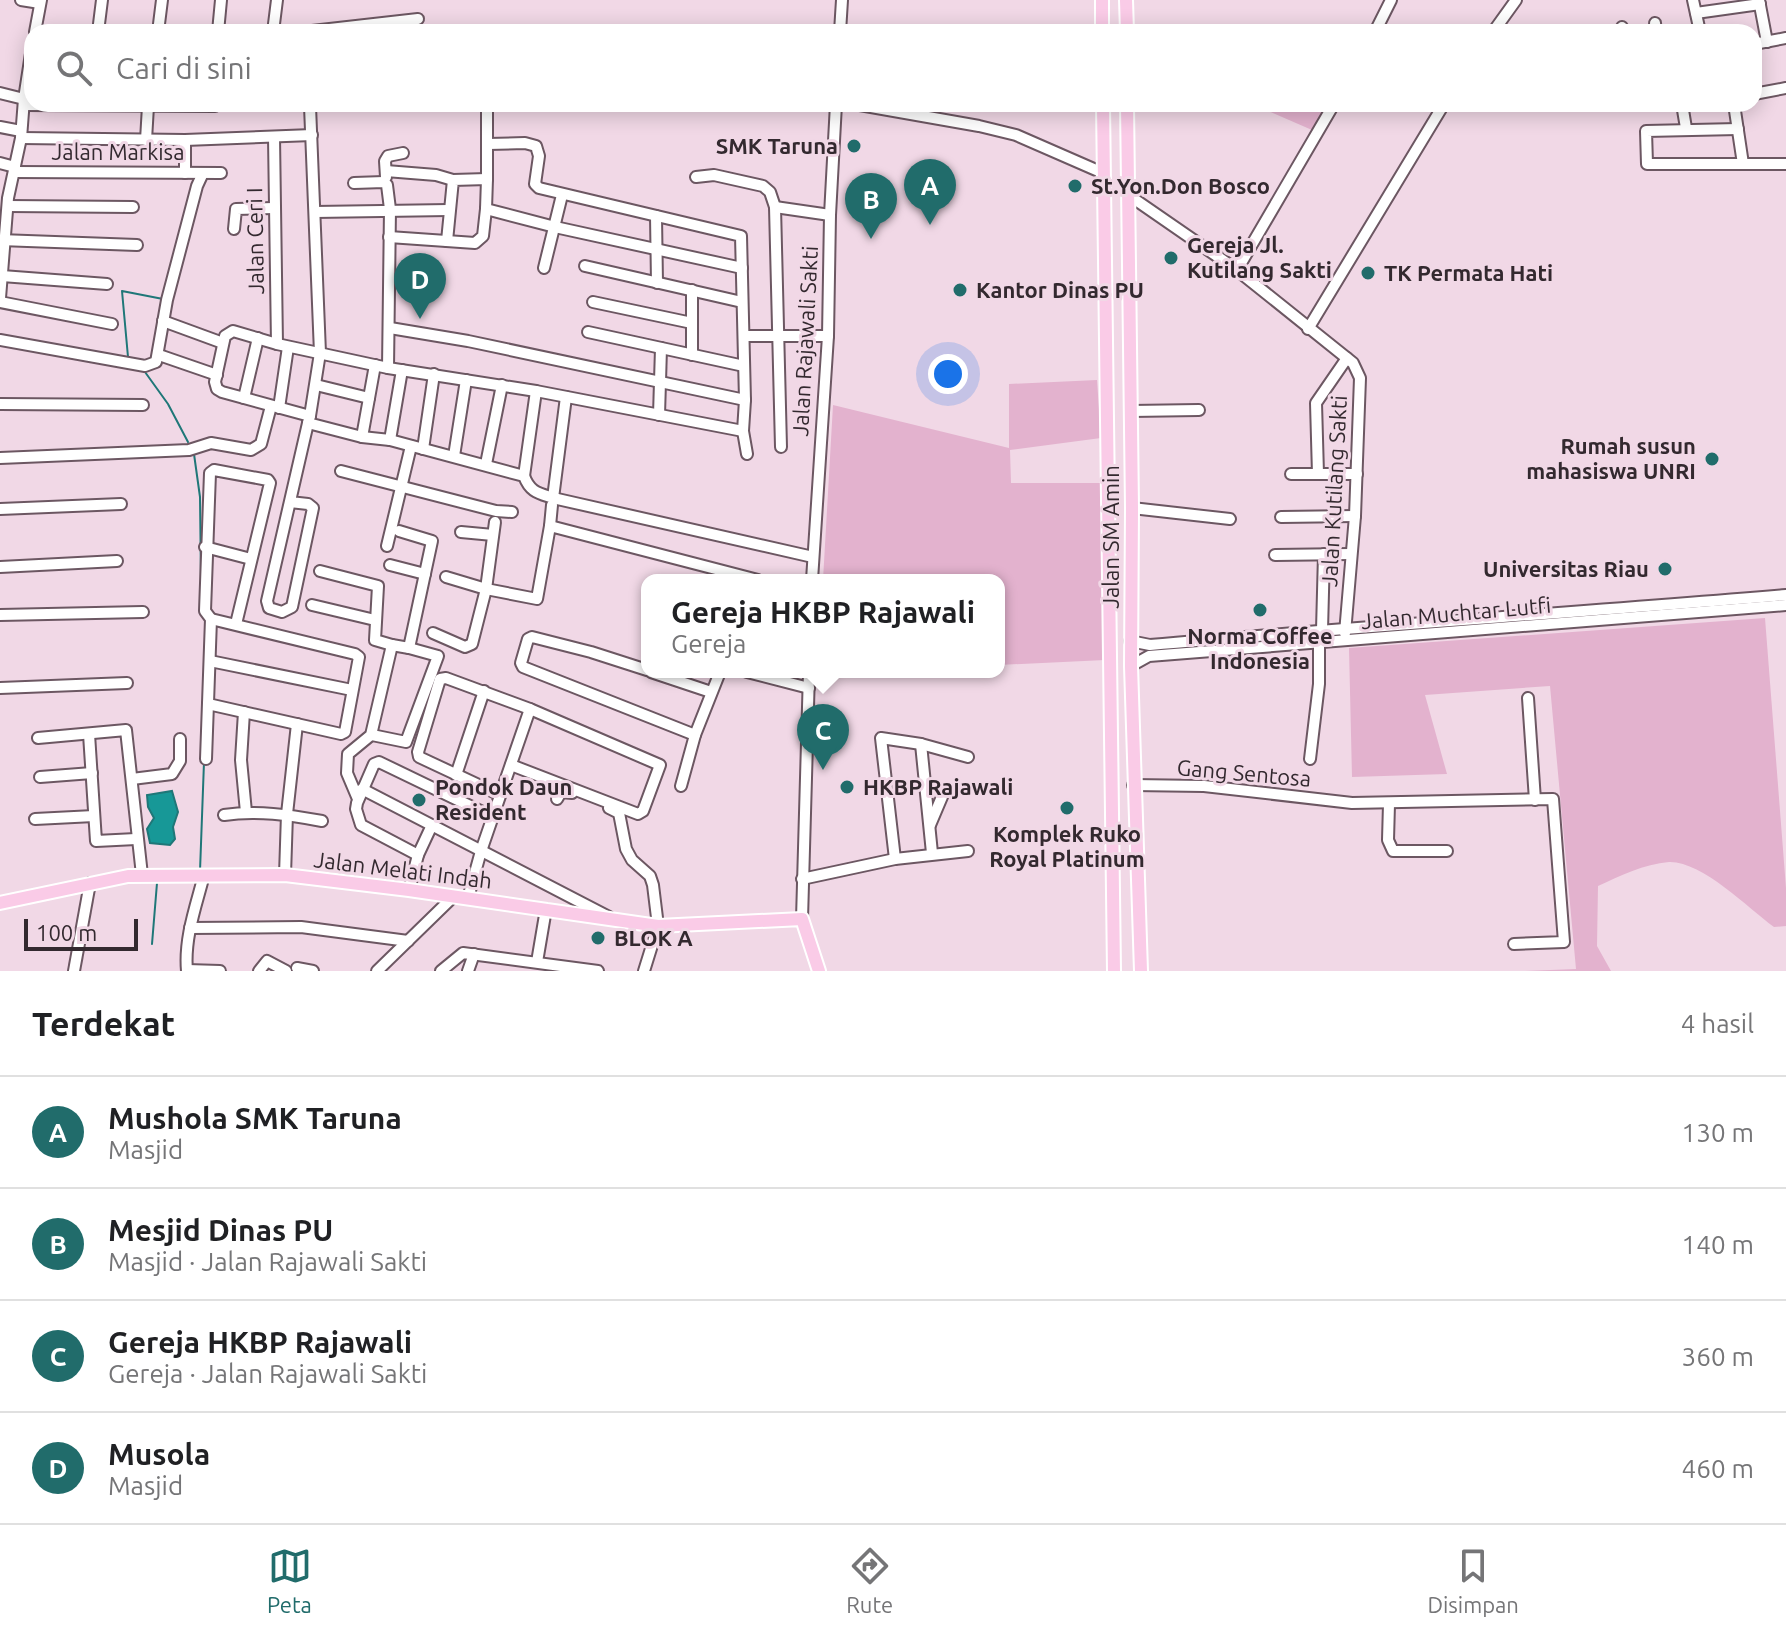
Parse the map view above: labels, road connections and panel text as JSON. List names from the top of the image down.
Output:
{
  "streets": {
    "main road": ["Jalan SM Amin", "Jalan Melati Indah"],
    "street": [
      "Jalan Markisa",
      "Jalan Ceri I",
      "Jalan Rajawali Sakti",
      "Jalan Kutilang Sakti",
      "Jalan Muchtar Lutfi",
      "Gang Sentosa"
    ]
  },
  "crossings": [
    ["Jalan Kutilang Sakti", "Jalan Muchtar Lutfi"],
    ["Jalan SM Amin", "Jalan Muchtar Lutfi"],
    ["Jalan SM Amin", "Gang Sentosa"]
  ],
  "places": [
    "SMK Taruna",
    "St.Yon.Don Bosco",
    "Gereja Jl. Kutilang Sakti",
    "TK Permata Hati",
    "Kantor Dinas PU",
    "Rumah susun mahasiswa UNRI",
    "Universitas Riau",
    "Norma Coffee Indonesia",
    "HKBP Rajawali",
    "Pondok Daun Resident",
    "Komplek Ruko Royal Platinum",
    "BLOK A"
  ],
  "scale_bar": "100 m",
  "page": {
    "search": "Cari di sini",
    "pins": [
      "A",
      "B",
      "D",
      "C"
    ],
    "popup": ["Gereja HKBP Rajawali", "Gereja"],
    "scale": "100 m",
    "heading": ["Terdekat", "4 hasil"],
    "list": [
      {
        "mark": "A",
        "name": "Mushola SMK Taruna",
        "note": "Masjid",
        "value": "130 m"
      },
      {
        "mark": "B",
        "name": "Mesjid Dinas PU",
        "note": "Masjid · Jalan Rajawali Sakti",
        "value": "140 m"
      },
      {
        "mark": "C",
        "name": "Gereja HKBP Rajawali",
        "note": "Gereja · Jalan Rajawali Sakti",
        "value": "360 m"
      },
      {
        "mark": "D",
        "name": "Musola",
        "note": "Masjid",
        "value": "460 m"
      }
    ],
    "nav": ["Peta", "Rute", "Disimpan"]
  }
}
